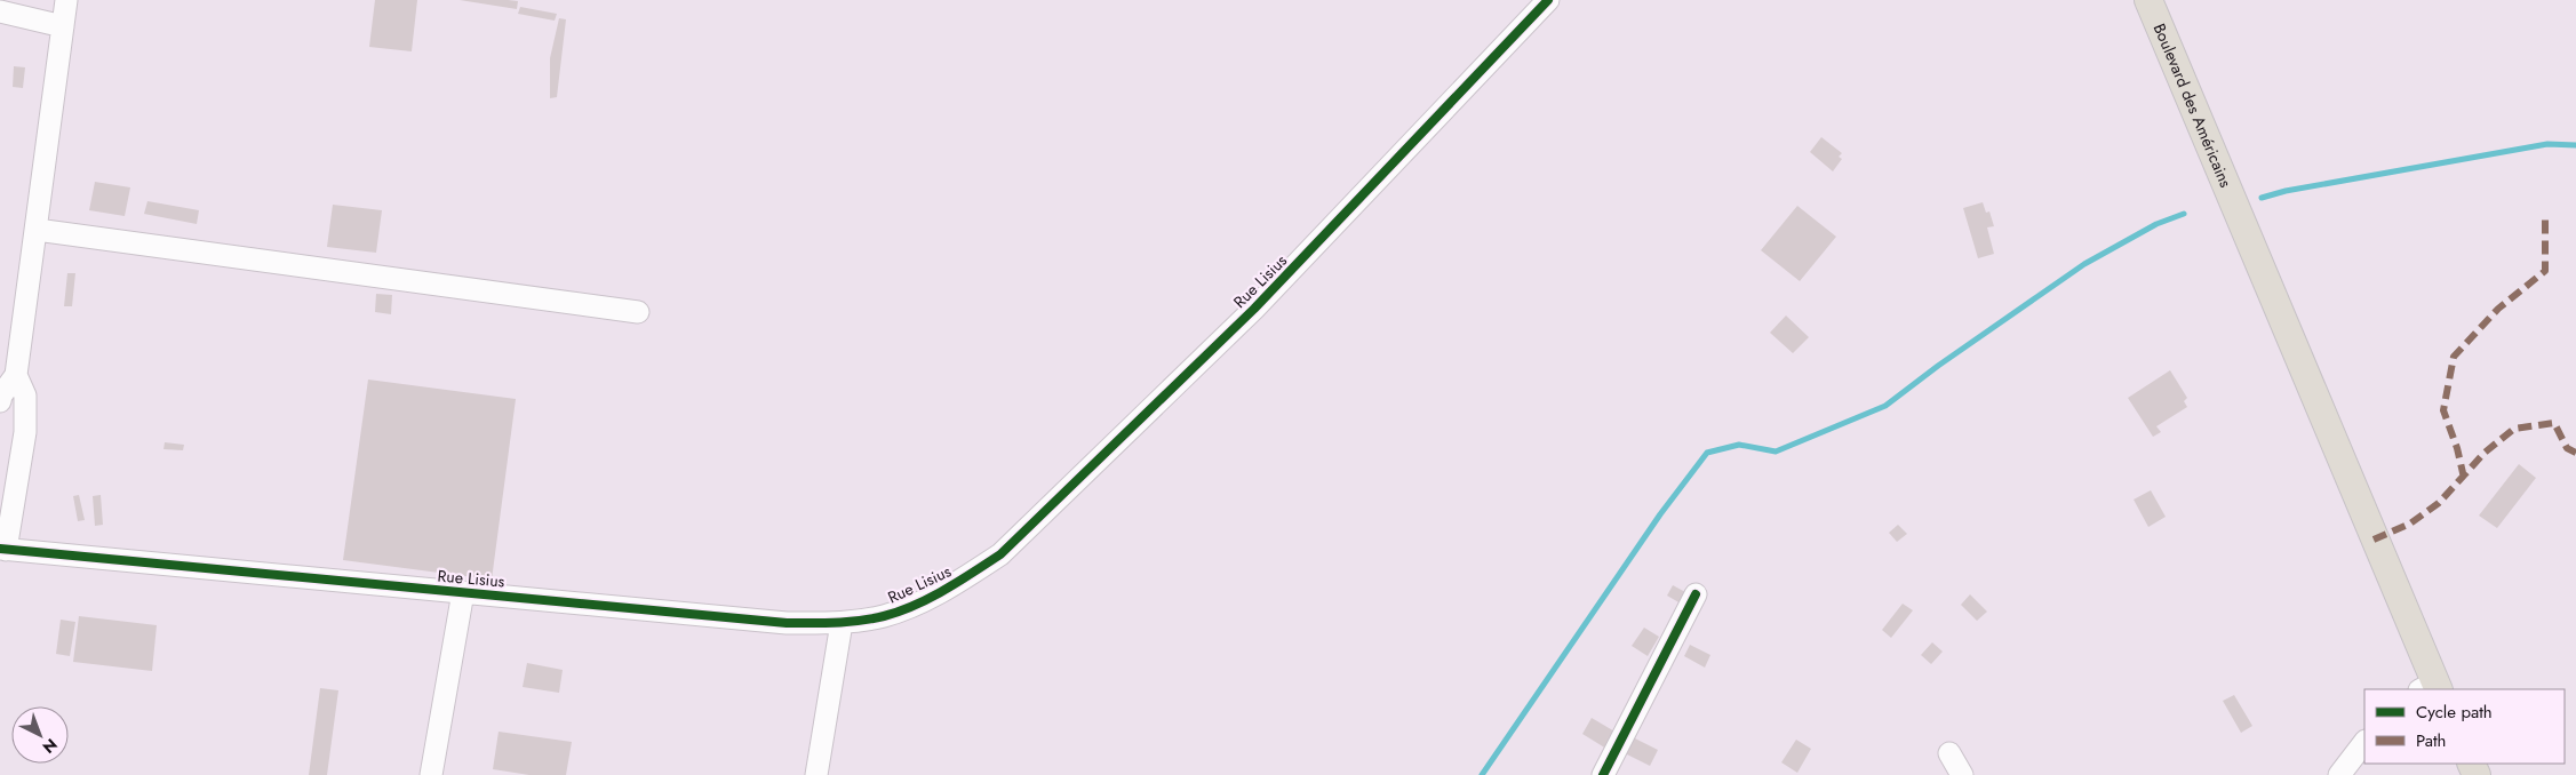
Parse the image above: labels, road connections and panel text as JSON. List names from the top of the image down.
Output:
{
  "streets": {
    "main road": ["Boulevard des Américains"],
    "street": ["Rue Lisius"]
  },
  "legend": ["Cycle path", "Path"],
  "north": "bottom right"
}
